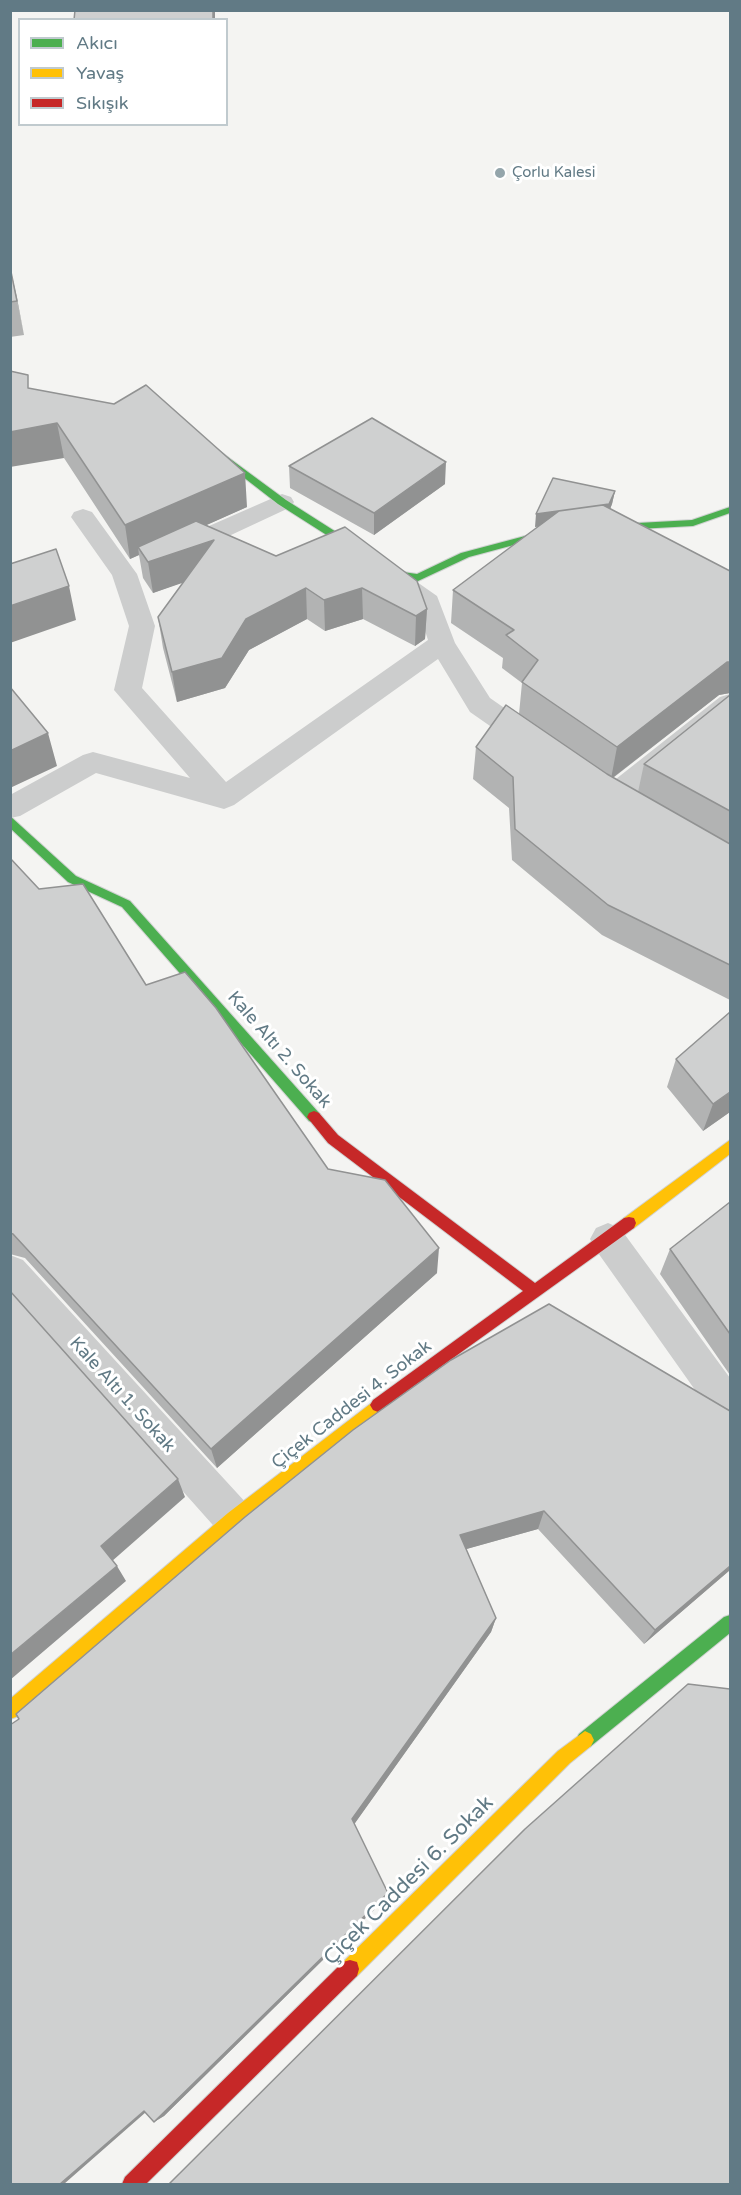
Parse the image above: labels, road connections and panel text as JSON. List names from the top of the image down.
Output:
{
  "streets": {
    "street": [
      "Kale Altı 2. Sokak",
      "Kale Altı 1. Sokak",
      "Çiçek Caddesi 4. Sokak",
      "Çiçek Caddesi 6. Sokak"
    ]
  },
  "crossings": [
    ["Kale Altı 2. Sokak", "Çiçek Caddesi 4. Sokak"],
    ["Kale Altı 1. Sokak", "Çiçek Caddesi 4. Sokak"]
  ],
  "places": ["Çorlu Kalesi"],
  "legend": ["Akıcı", "Yavaş", "Sıkışık"]
}
